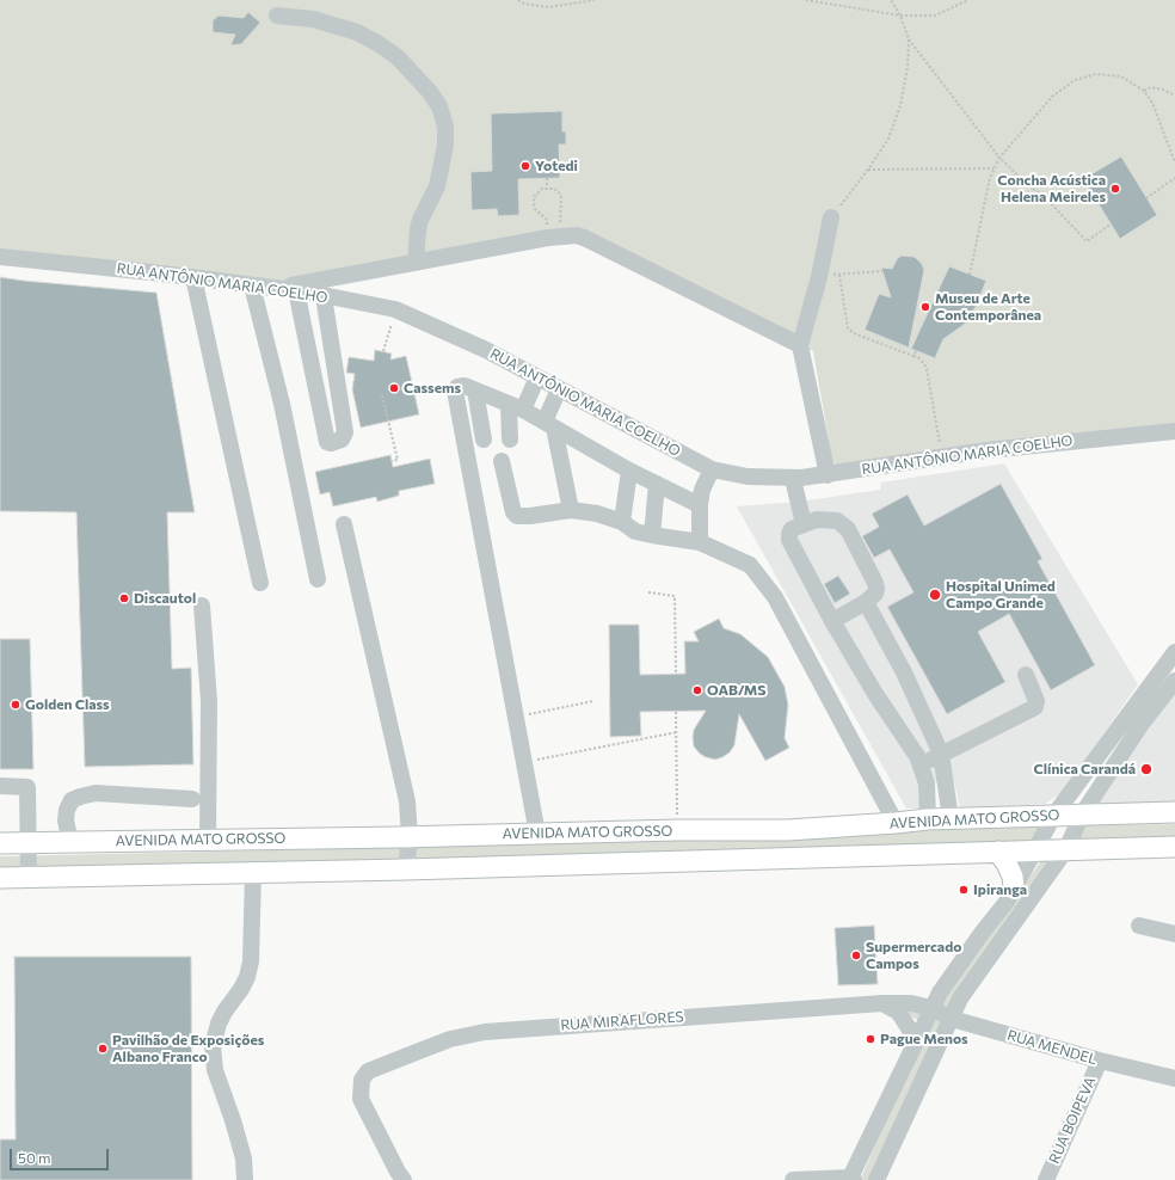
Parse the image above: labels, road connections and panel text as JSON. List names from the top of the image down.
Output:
{
  "streets": {
    "main road": ["AVENIDA MATO GROSSO"],
    "street": [
      "RUA ANTÔNIO MARIA COELHO",
      "RUA MIRAFLORES",
      "RUA MENDEL",
      "RUA BOIPEVA"
    ]
  },
  "crossings": [
    ["RUA MIRAFLORES", "RUA MENDEL"],
    ["RUA MENDEL", "RUA BOIPEVA"]
  ],
  "places": [
    "Yotedi",
    "Concha Acústica Helena Meireles",
    "Museu de Arte Contemporânea",
    "Cassems",
    "Hospital Unimed Campo Grande",
    "Discautol",
    "OAB/MS",
    "Golden Class",
    "Clínica Carandá",
    "Ipiranga",
    "Supermercado Campos",
    "Pague Menos",
    "Pavilhão de Exposições Albano Franco"
  ],
  "scale_bar": "50 m"
}
